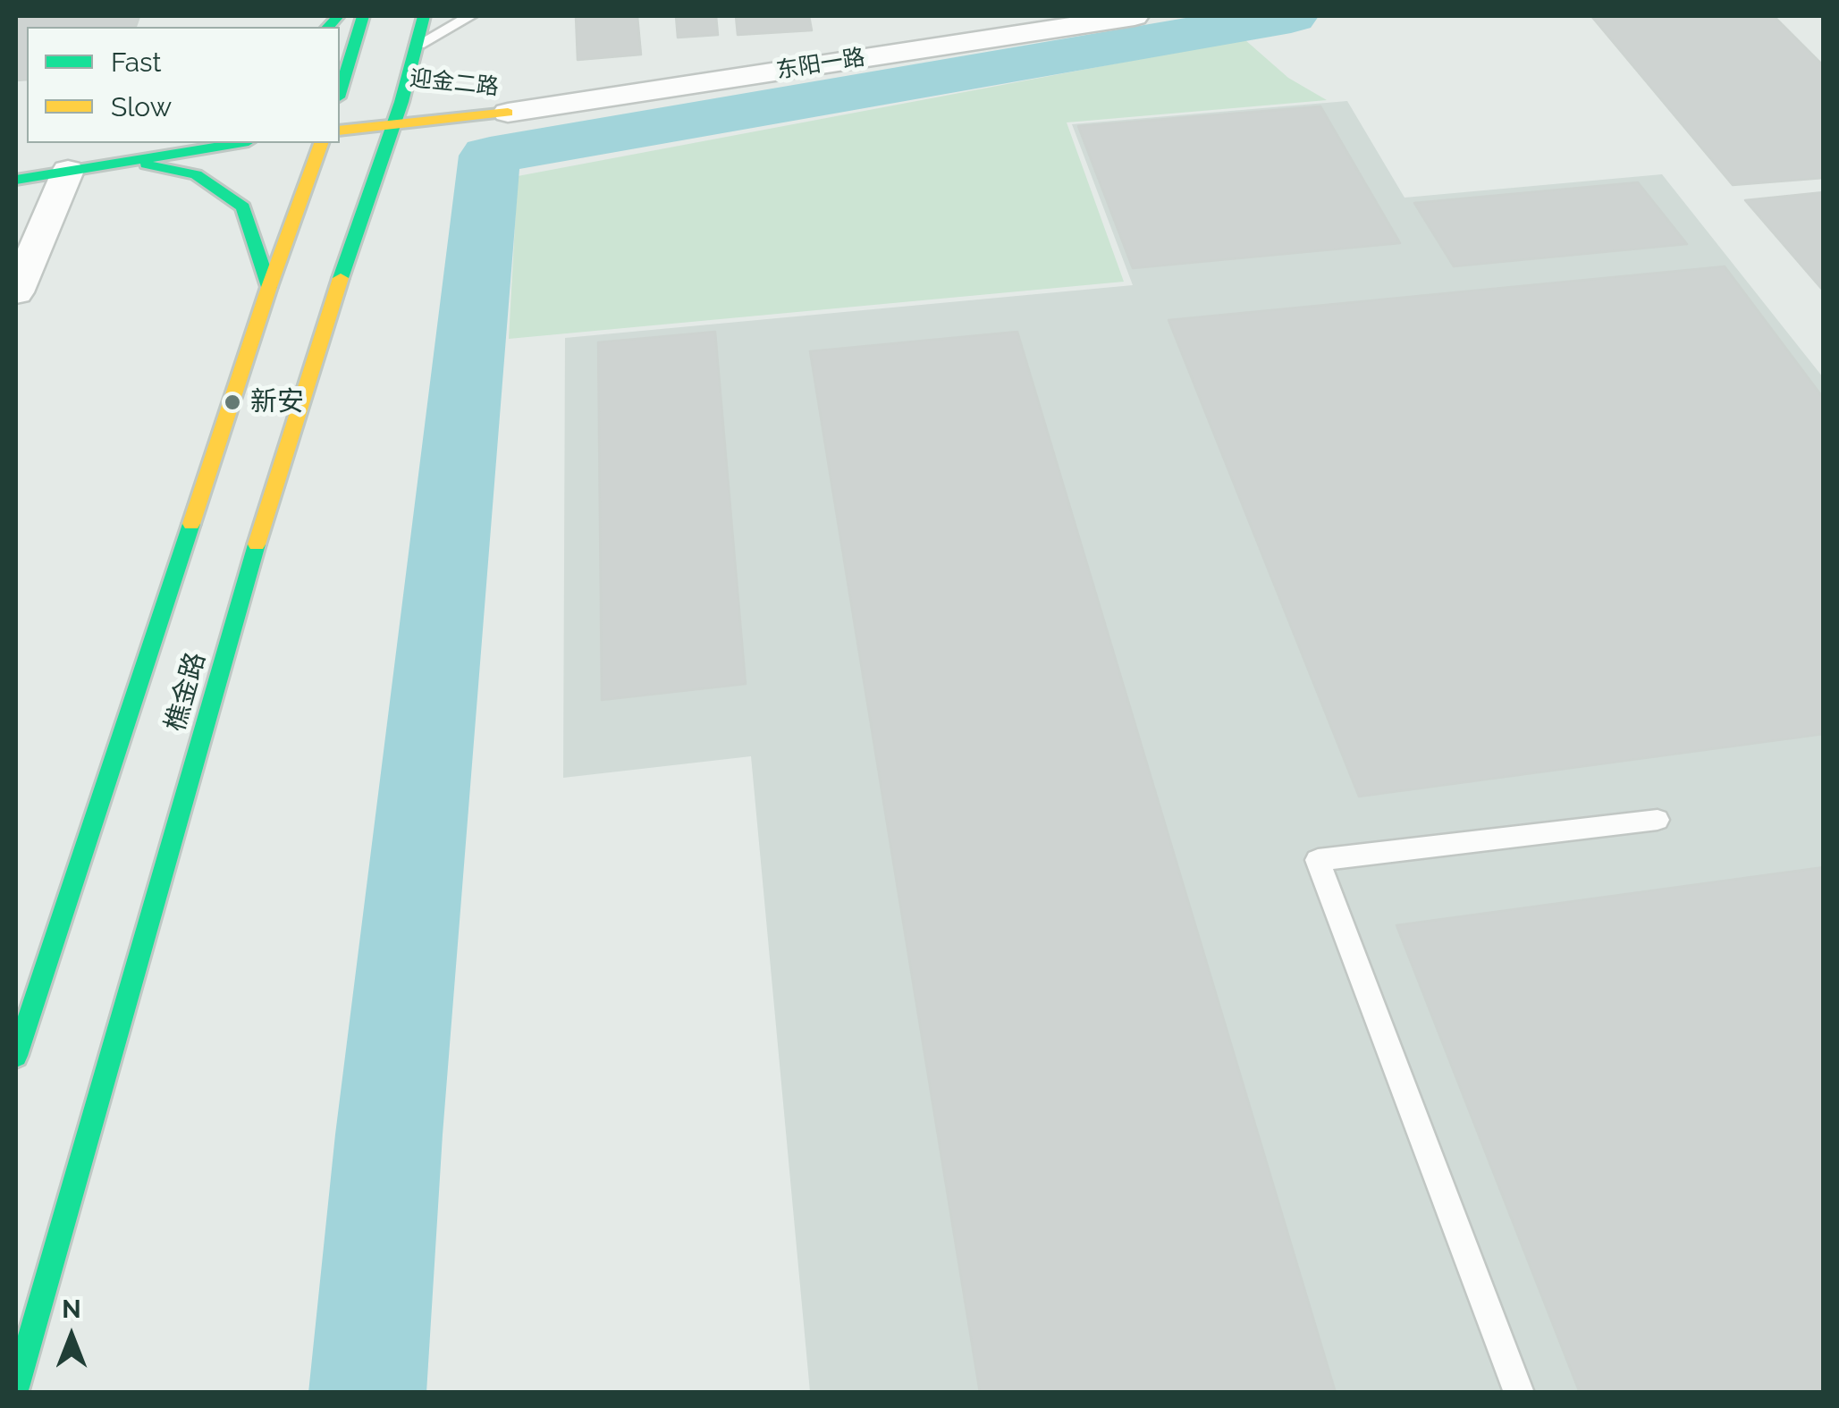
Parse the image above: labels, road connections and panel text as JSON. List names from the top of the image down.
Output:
{
  "streets": {
    "main road": ["迎金二路", "樵金路"],
    "street": ["东阳一路"]
  },
  "crossings": [
    ["东阳一路", "迎金二路"],
    ["迎金二路", "樵金路"]
  ],
  "places": ["新安"],
  "legend": ["Fast", "Slow"],
  "north": "top"
}
